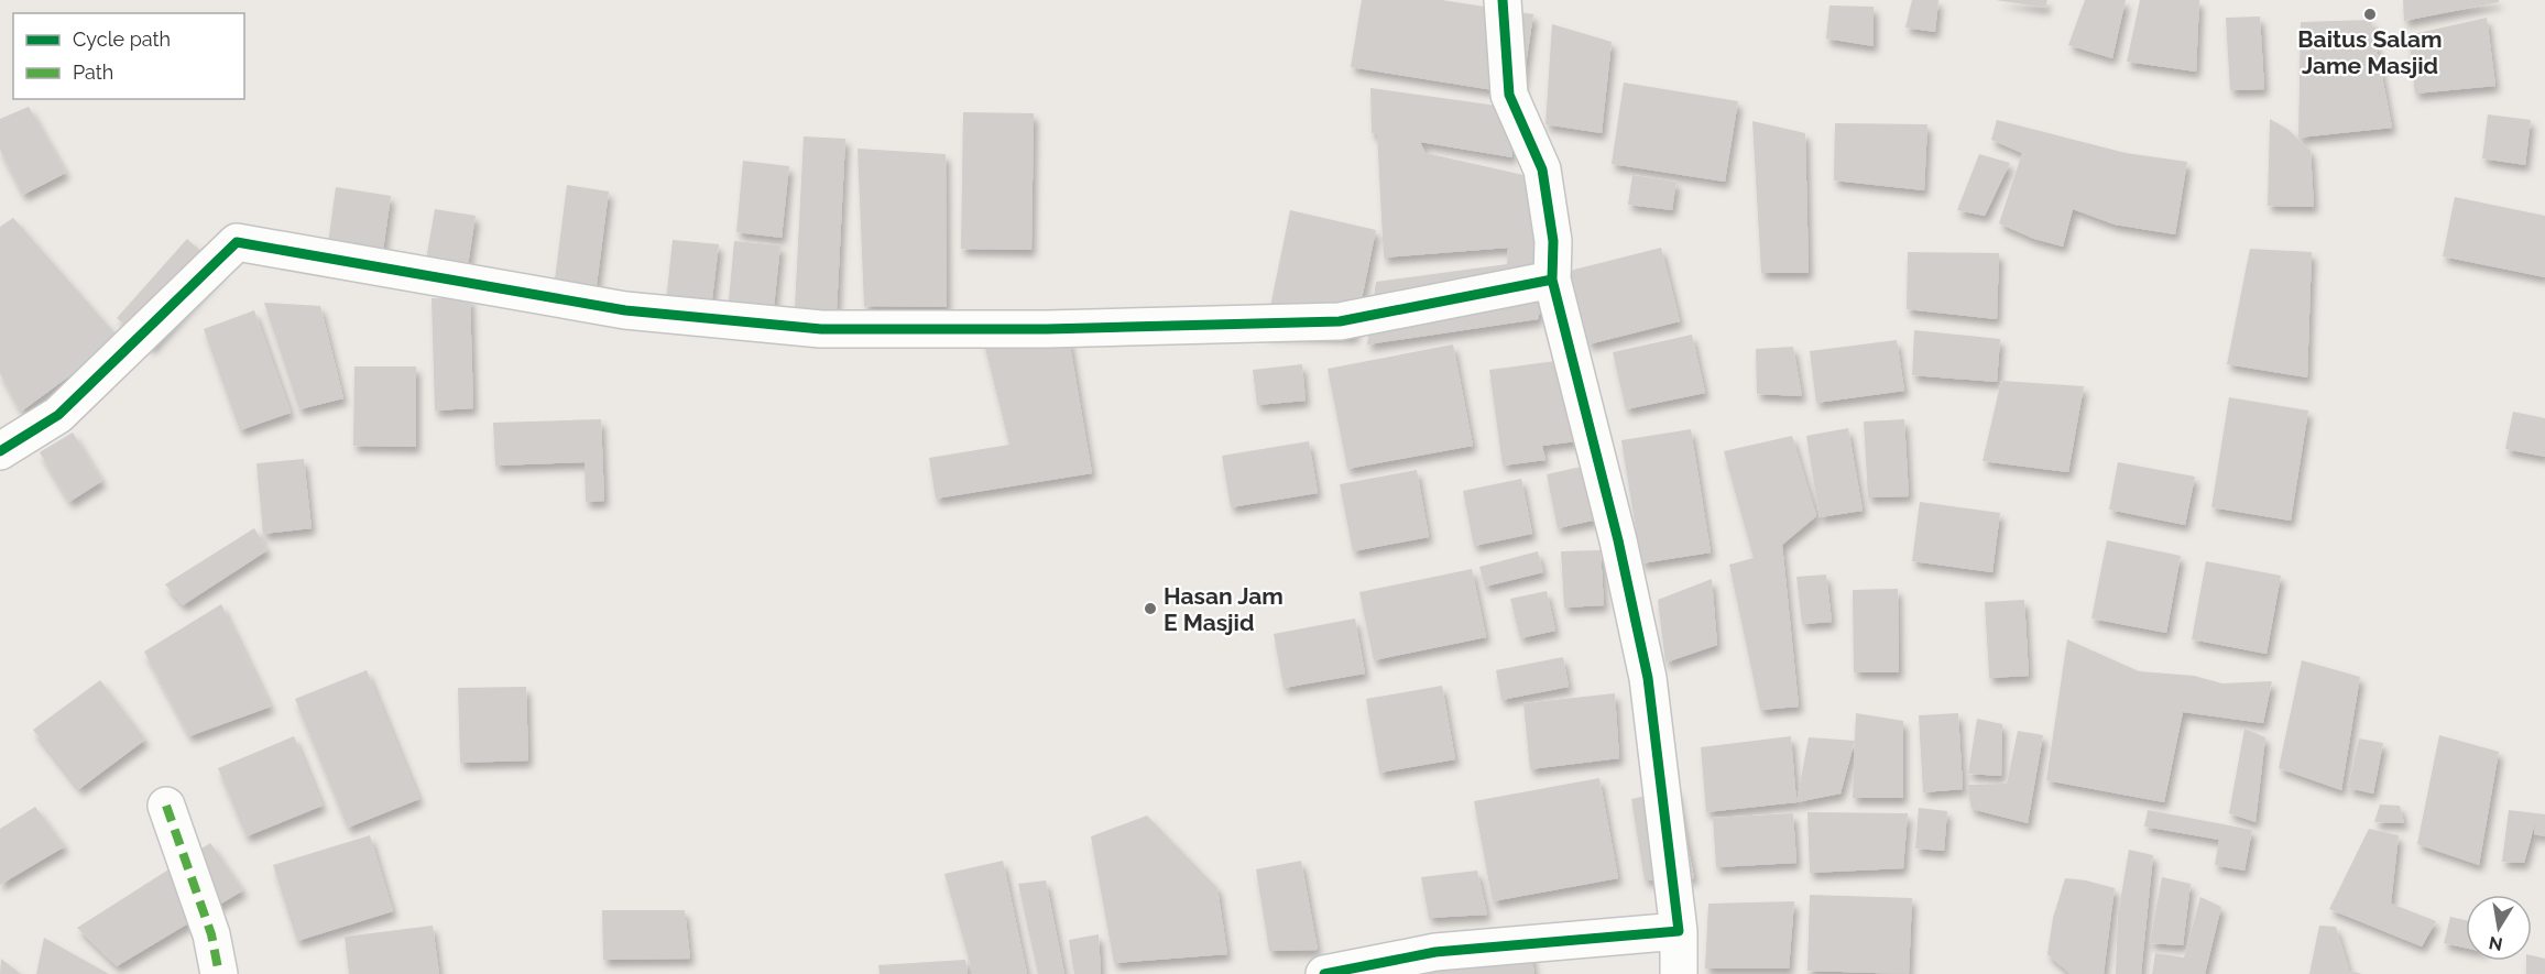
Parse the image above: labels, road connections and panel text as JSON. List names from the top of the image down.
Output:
{
  "places": ["Baitus Salam Jame Masjid", "Hasan Jam E Masjid"],
  "legend": ["Cycle path", "Path"],
  "north": "bottom"
}
